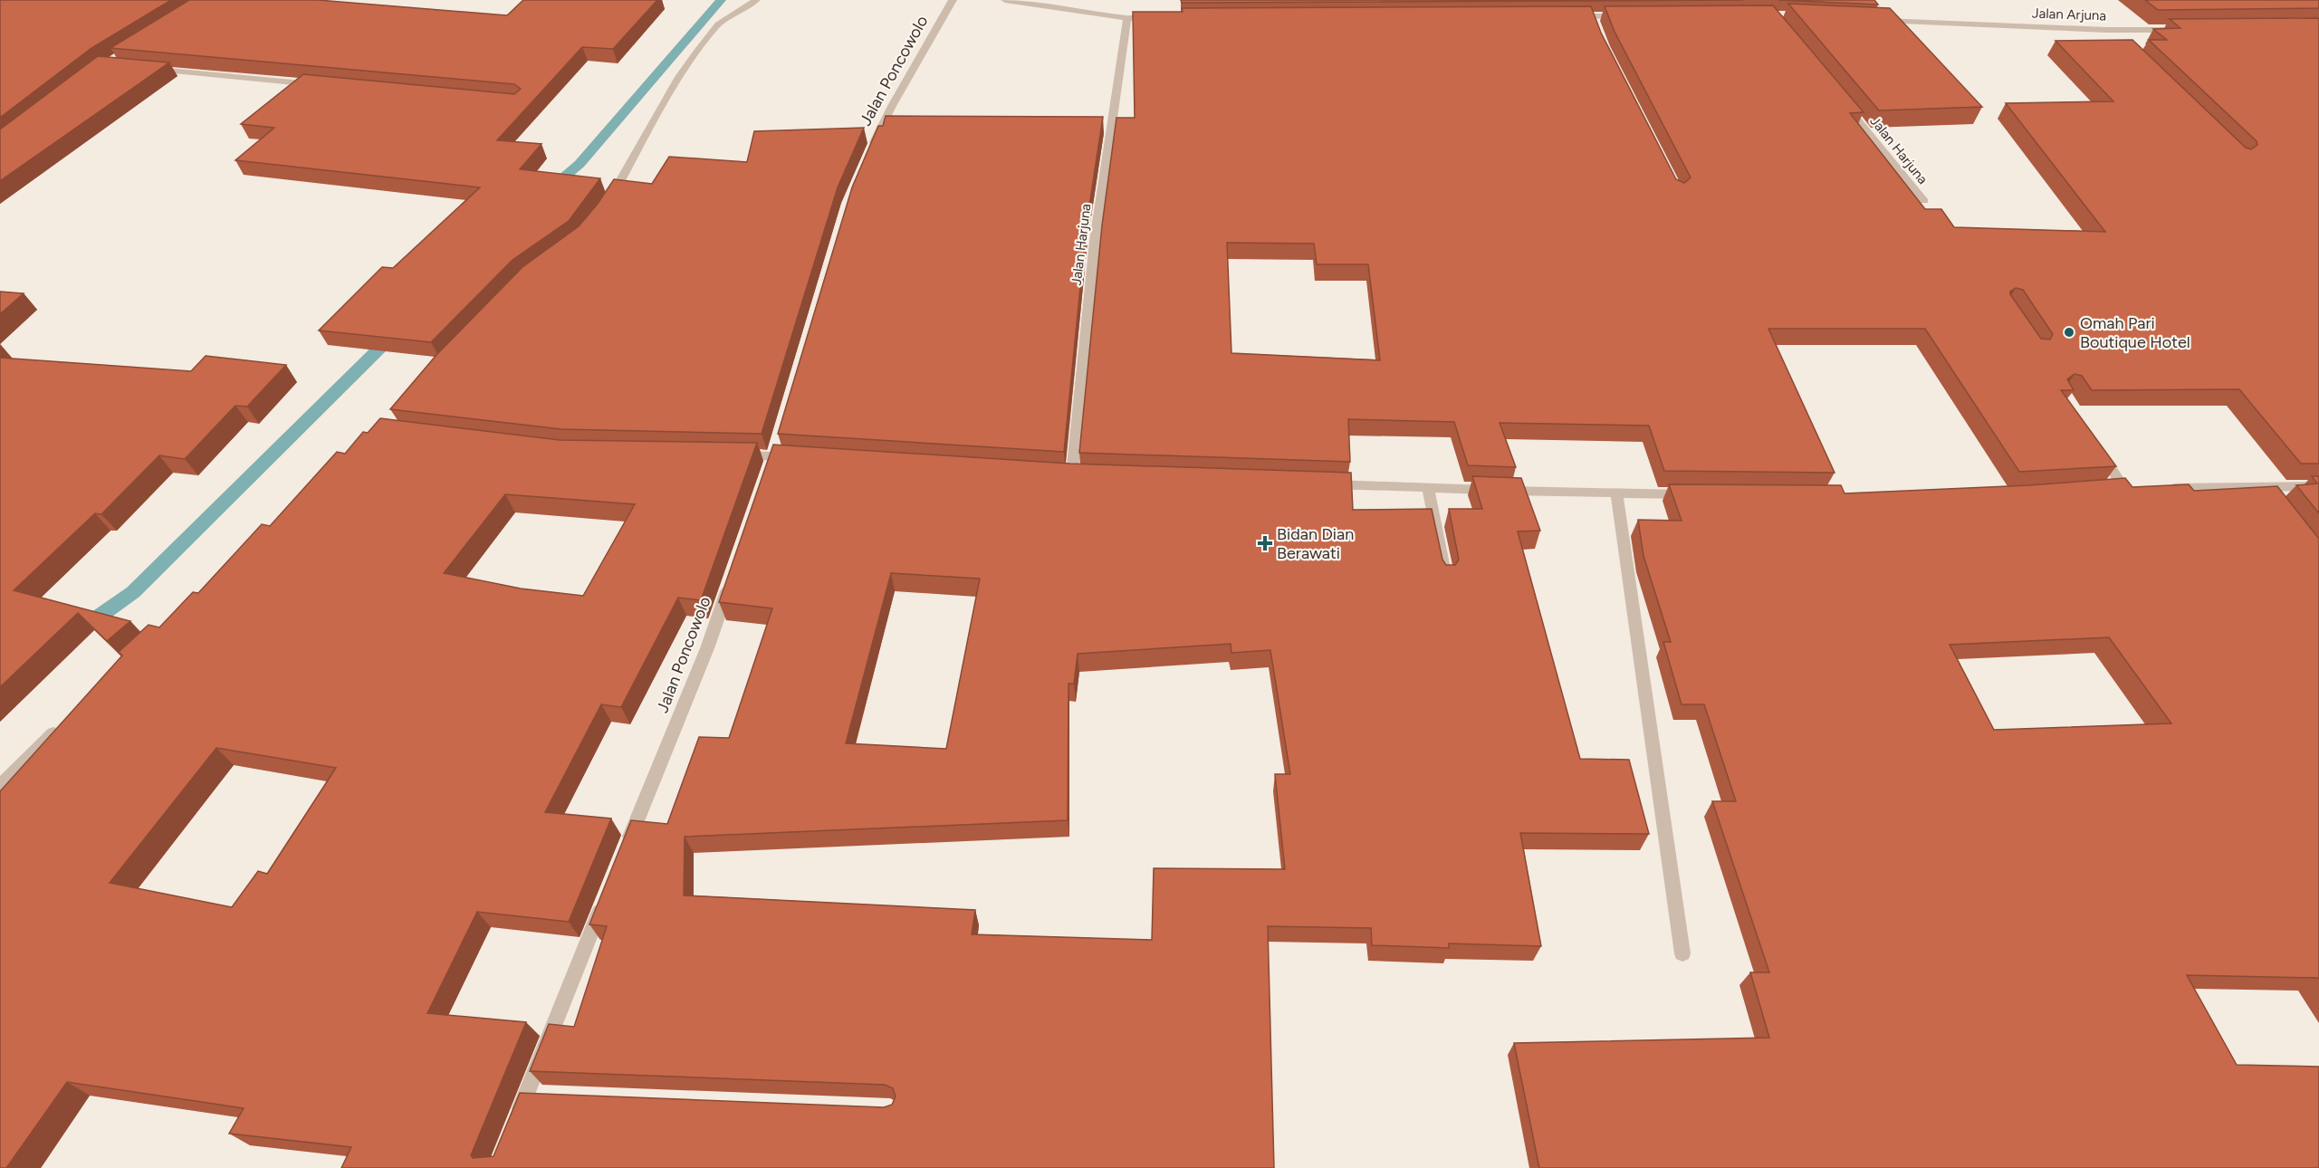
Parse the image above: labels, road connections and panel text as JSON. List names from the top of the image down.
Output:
{
  "streets": {
    "street": ["Jalan Arjuna", "Jalan Poncowolo", "Jalan Harjuna"]
  },
  "places": {
    "other": ["Omah Pari Boutique Hotel"],
    "health": ["Bidan Dian Berawati"]
  }
}
